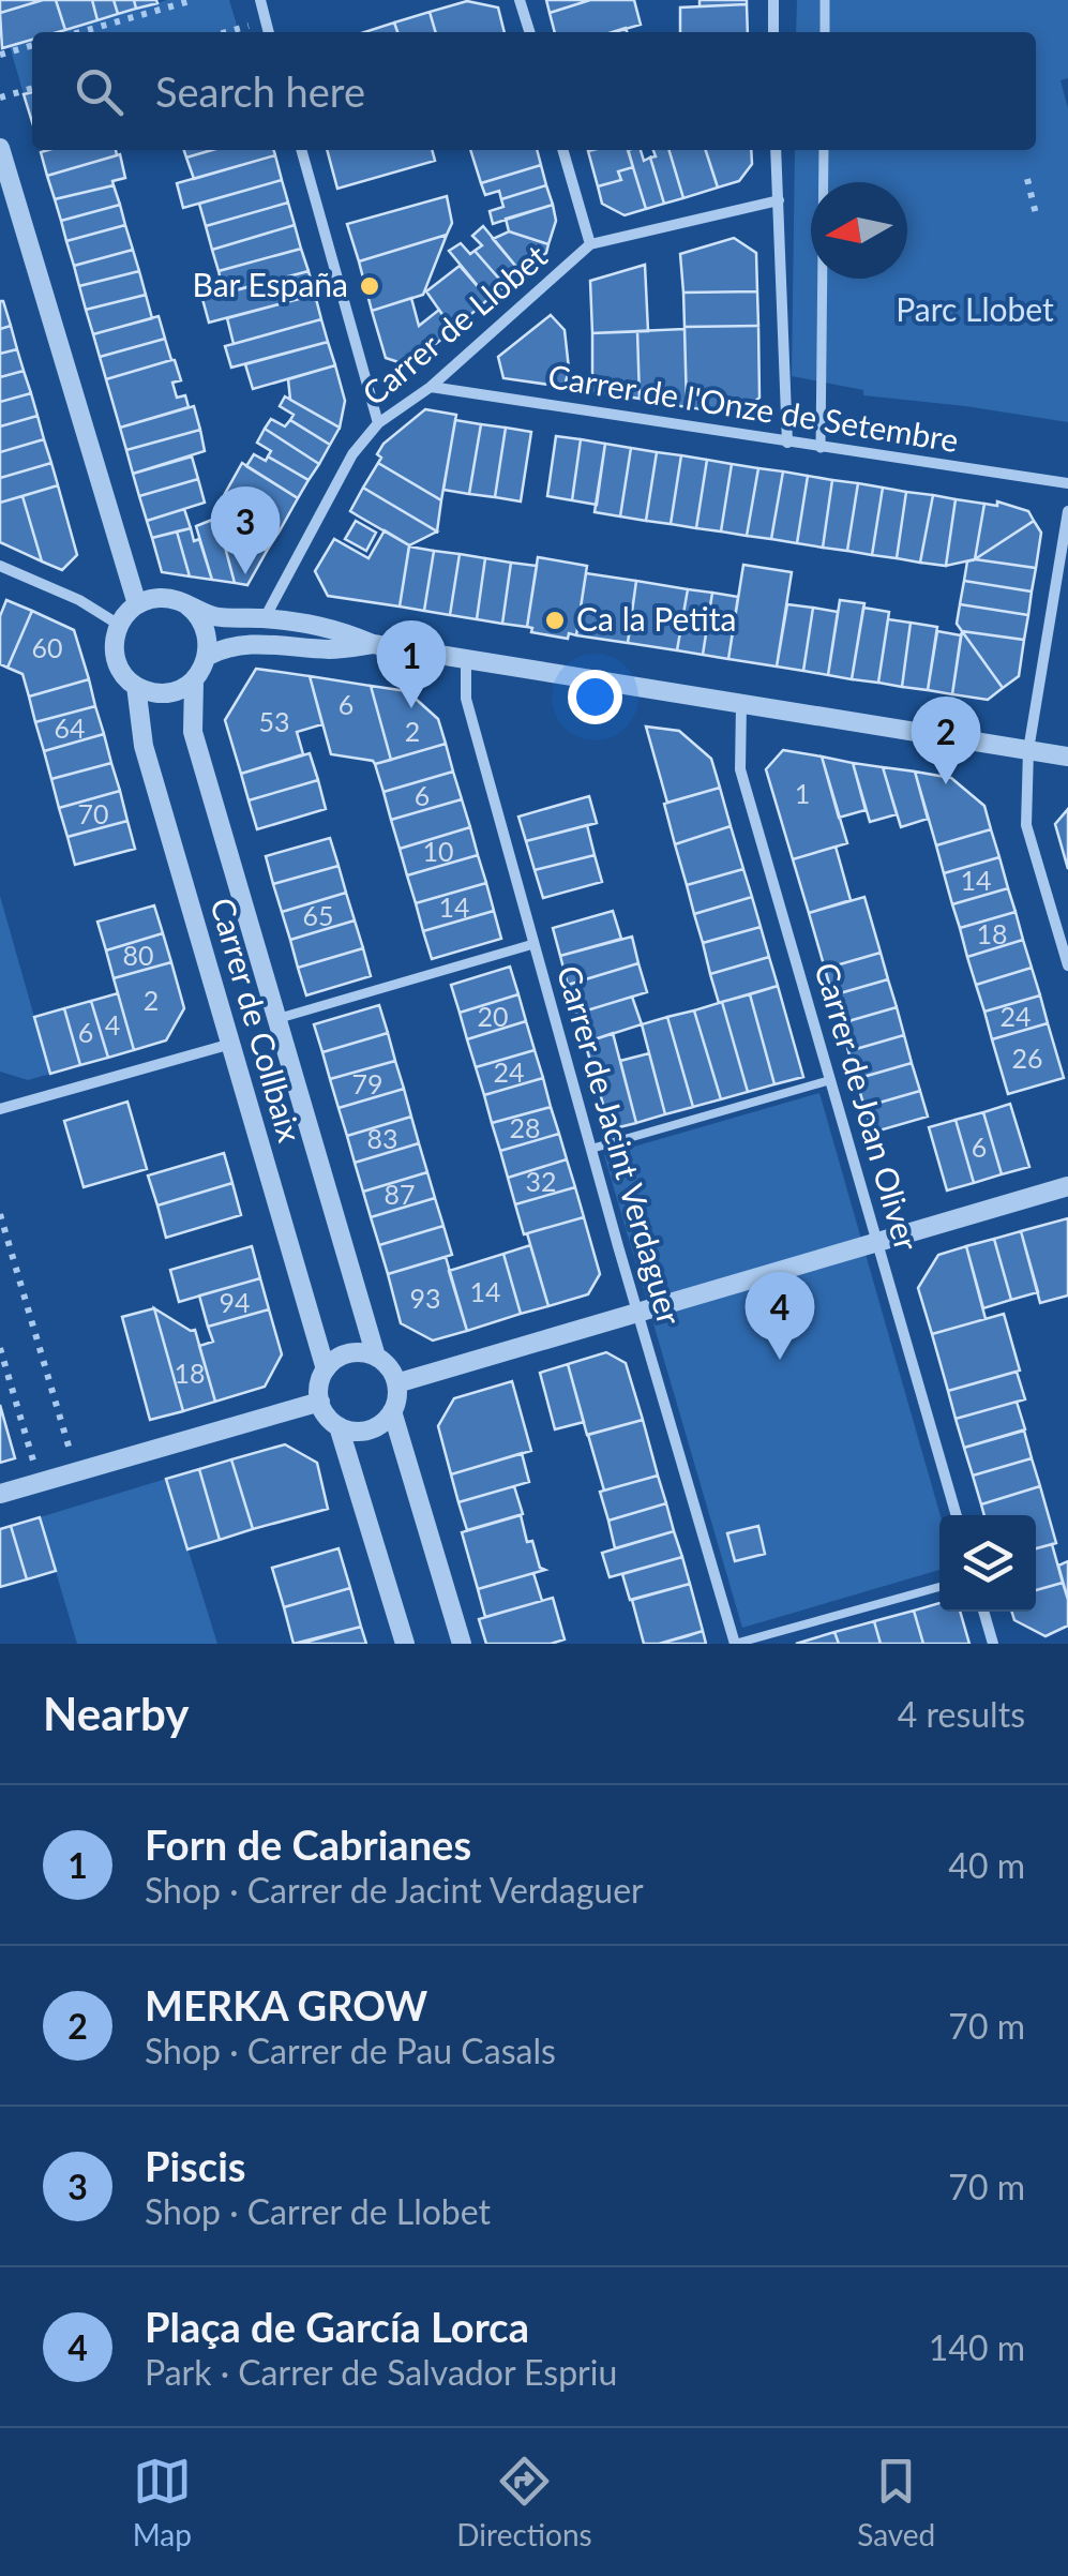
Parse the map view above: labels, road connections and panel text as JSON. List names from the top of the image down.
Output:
{
  "streets": {
    "street": [
      "Carrer de Llobet",
      "Carrer de l'Onze de Setembre",
      "Carrer de Collbaix",
      "Carrer de Joan Oliver",
      "Carrer de Jacint Verdaguer"
    ]
  },
  "crossings": [
    ["Carrer de Llobet", "Carrer de l'Onze de Setembre"]
  ],
  "parks": ["Parc Llobet"],
  "places": ["Bar España", "Ca la Petita"],
  "house_numbers": [
    "60",
    "6",
    "53",
    "64",
    "2",
    "1",
    "6",
    "70",
    "10",
    "14",
    "14",
    "65",
    "18",
    "80",
    "2",
    "20",
    "24",
    "4",
    "6",
    "26",
    "24",
    "79",
    "28",
    "83",
    "6",
    "32",
    "87",
    "14",
    "93",
    "94",
    "18"
  ],
  "north": "left",
  "page": {
    "search": "Search here",
    "pins": [
      "3",
      "1",
      "2",
      "4"
    ],
    "heading": ["Nearby", "4 results"],
    "list": [
      {
        "mark": "1",
        "name": "Forn de Cabrianes",
        "note": "Shop · Carrer de Jacint Verdaguer",
        "value": "40 m"
      },
      {
        "mark": "2",
        "name": "MERKA GROW",
        "note": "Shop · Carrer de Pau Casals",
        "value": "70 m"
      },
      {
        "mark": "3",
        "name": "Piscis",
        "note": "Shop · Carrer de Llobet",
        "value": "70 m"
      },
      {
        "mark": "4",
        "name": "Plaça de García Lorca",
        "note": "Park · Carrer de Salvador Espriu",
        "value": "140 m"
      }
    ],
    "nav": ["Map", "Directions", "Saved"]
  }
}
